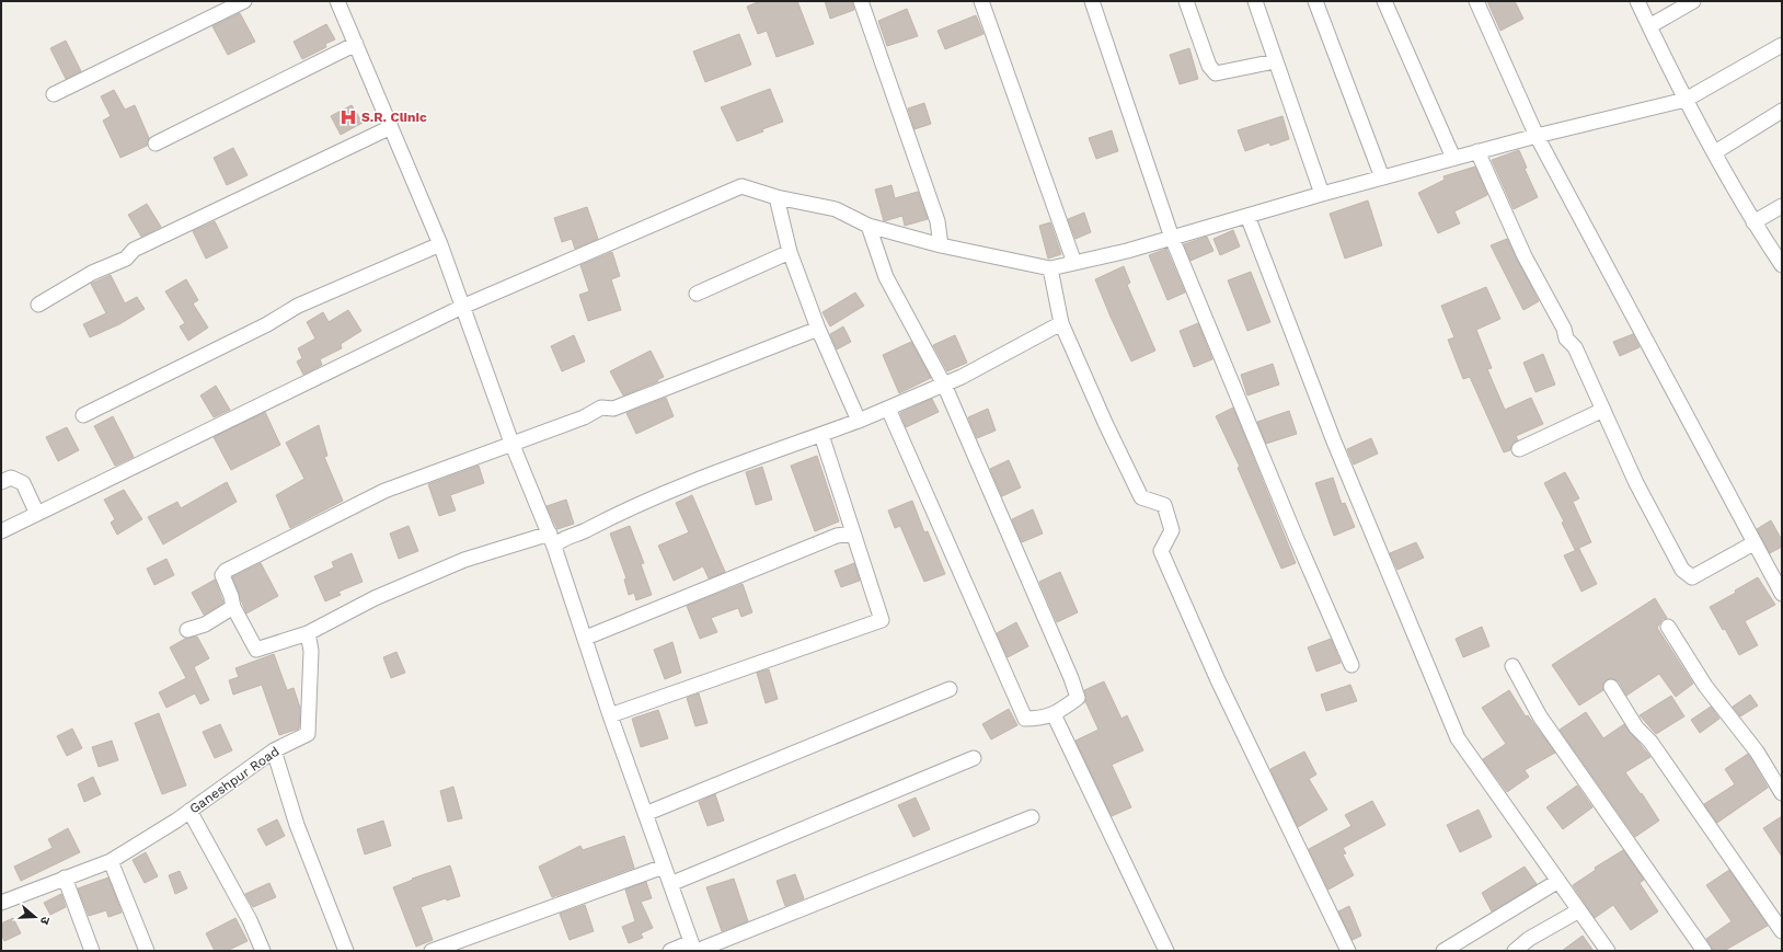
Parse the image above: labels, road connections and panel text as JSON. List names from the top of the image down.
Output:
{
  "streets": {
    "street": ["Ganeshpur Road"]
  },
  "places": {
    "hospital": ["S.R. Clinic"]
  },
  "north": "right"
}
